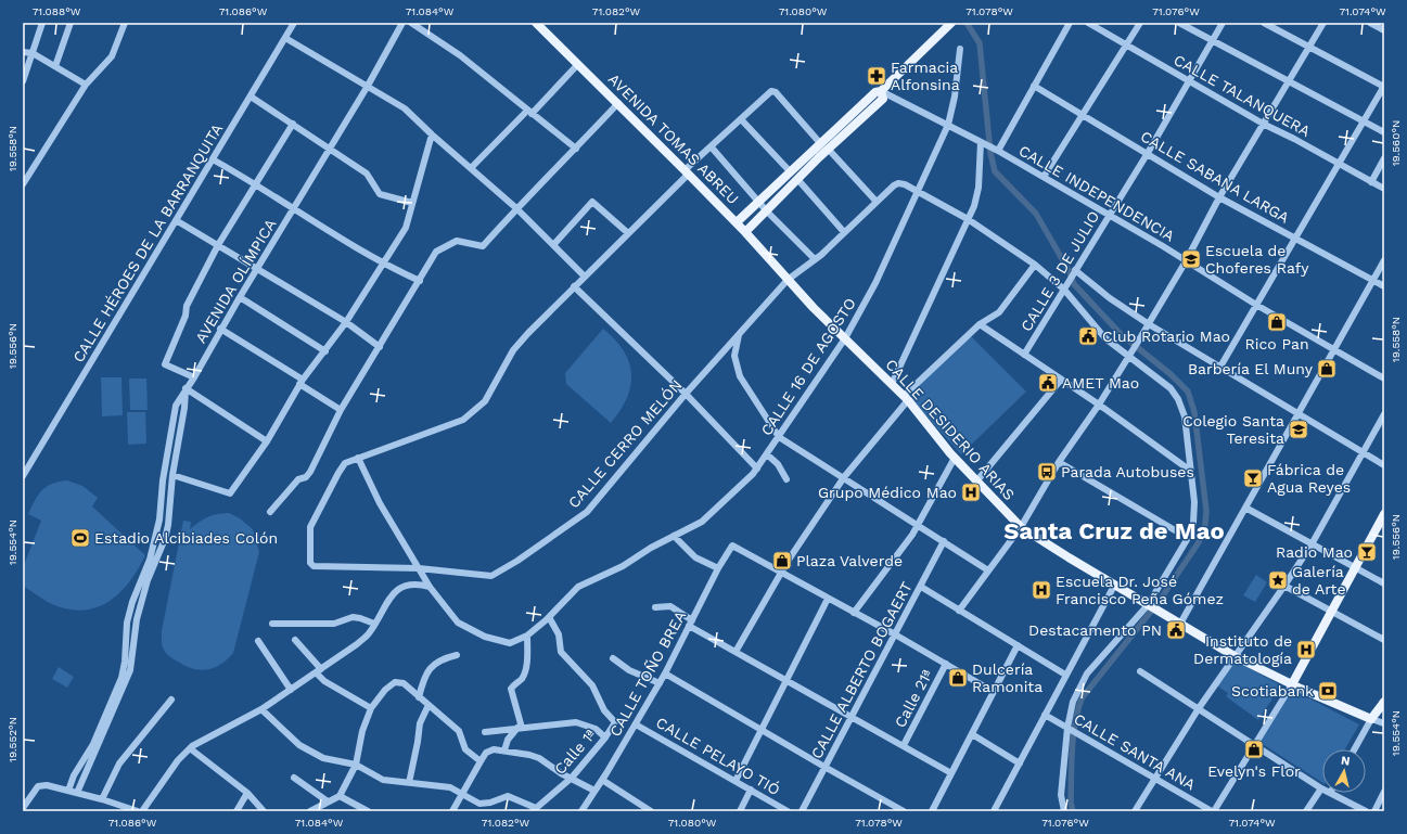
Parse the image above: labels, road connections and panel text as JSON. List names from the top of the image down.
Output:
{
  "streets": {
    "main road": ["AVENIDA TOMAS ABREU", "CALLE DESIDERIO ARIAS"],
    "street": [
      "CALLE TALANQUERA",
      "CALLE SABANA LARGA",
      "CALLE INDEPENDENCIA",
      "CALLE HÉROES DE LA BARRANQUITA",
      "CALLE 3 DE JULIO",
      "AVENIDA OLÍMPICA",
      "CALLE 16 DE AGOSTO",
      "CALLE CERRO MELÓN",
      "CALLE ALBERTO BOGAERT",
      "CALLE TOÑO BREA",
      "Calle 21ª",
      "Calle 1ª",
      "CALLE SANTA ANA",
      "CALLE PELAYO TIÓ"
    ]
  },
  "crossings": [
    ["CALLE TALANQUERA", "CALLE 3 DE JULIO"],
    ["AVENIDA TOMAS ABREU", "CALLE DESIDERIO ARIAS"],
    ["AVENIDA TOMAS ABREU", "CALLE CERRO MELÓN"],
    ["CALLE SABANA LARGA", "CALLE 3 DE JULIO"],
    ["CALLE INDEPENDENCIA", "CALLE 3 DE JULIO"],
    ["CALLE INDEPENDENCIA", "CALLE 16 DE AGOSTO"],
    ["CALLE 16 DE AGOSTO", "CALLE DESIDERIO ARIAS"],
    ["CALLE 16 DE AGOSTO", "CALLE CERRO MELÓN"],
    ["CALLE 16 DE AGOSTO", "Calle 1ª"],
    ["CALLE DESIDERIO ARIAS", "CALLE CERRO MELÓN"],
    ["CALLE TOÑO BREA", "CALLE PELAYO TIÓ"]
  ],
  "districts": ["Santa Cruz de Mao"],
  "places": {
    "pharmacy": ["Farmacia Alfonsina"],
    "school or university": ["Escuela de Choferes Rafy", "Colegio Santa Teresita"],
    "shop": [
      "Rico Pan",
      "Barbería El Muny",
      "Plaza Valverde",
      "Dulcería Ramonita",
      "Evelyn's Flor"
    ],
    "public building": ["Club Rotario Mao", "AMET Mao", "Destacamento PN"],
    "bus stop": ["Parada Autobuses"],
    "bar": ["Fábrica de Agua Reyes", "Radio Mao"],
    "hospital": ["Grupo Médico Mao", "Escuela Dr. José Francisco Peña Gómez", "Instituto de Dermatología"],
    "sports": ["Estadio Alcibiades Colón"],
    "place": ["Galería de Arte"],
    "bank": ["Scotiabank"]
  },
  "north": "top",
  "coordinates": [
    "71.088°W",
    "71.086°W",
    "71.084°W",
    "71.082°W",
    "71.080°W",
    "71.078°W",
    "71.076°W",
    "71.074°W",
    "19.560°N",
    "19.558°N",
    "19.556°N",
    "19.554°N",
    "19.552°N"
  ]
}
